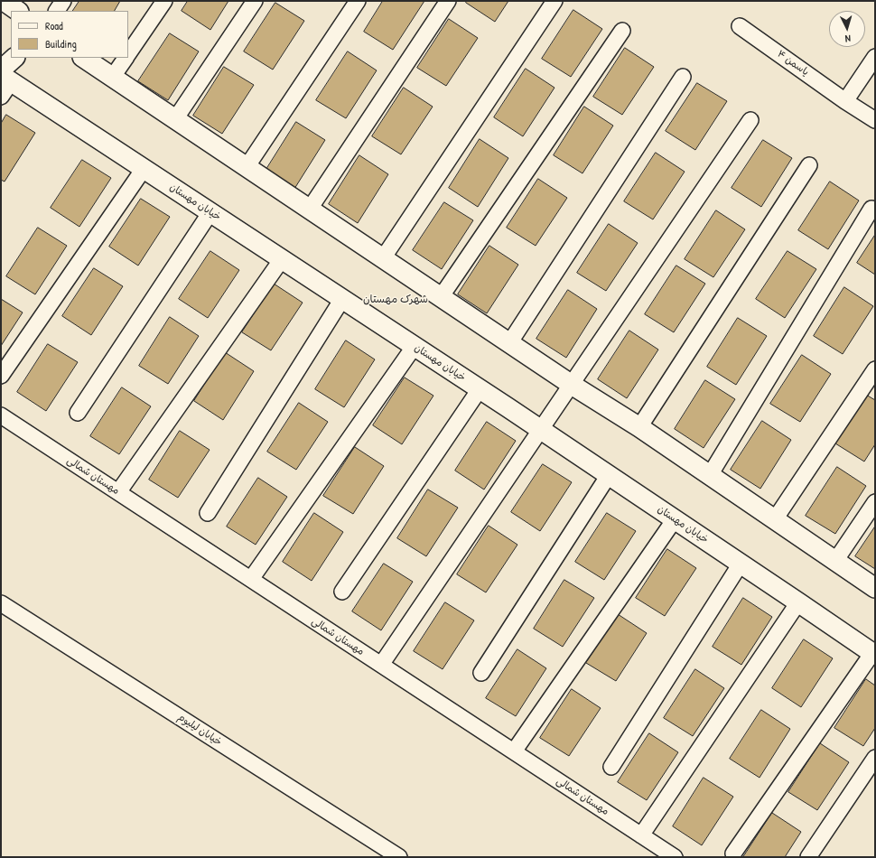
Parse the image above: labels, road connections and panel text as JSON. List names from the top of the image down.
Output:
{
  "streets": {
    "street": [
      "یاسمن ۴",
      "خیابان مهستان",
      "مهستان شمالی",
      "خیابان لیلیوم"
    ]
  },
  "districts": ["شهرک مهستان"],
  "legend": ["Road", "Building"],
  "north": "bottom"
}
